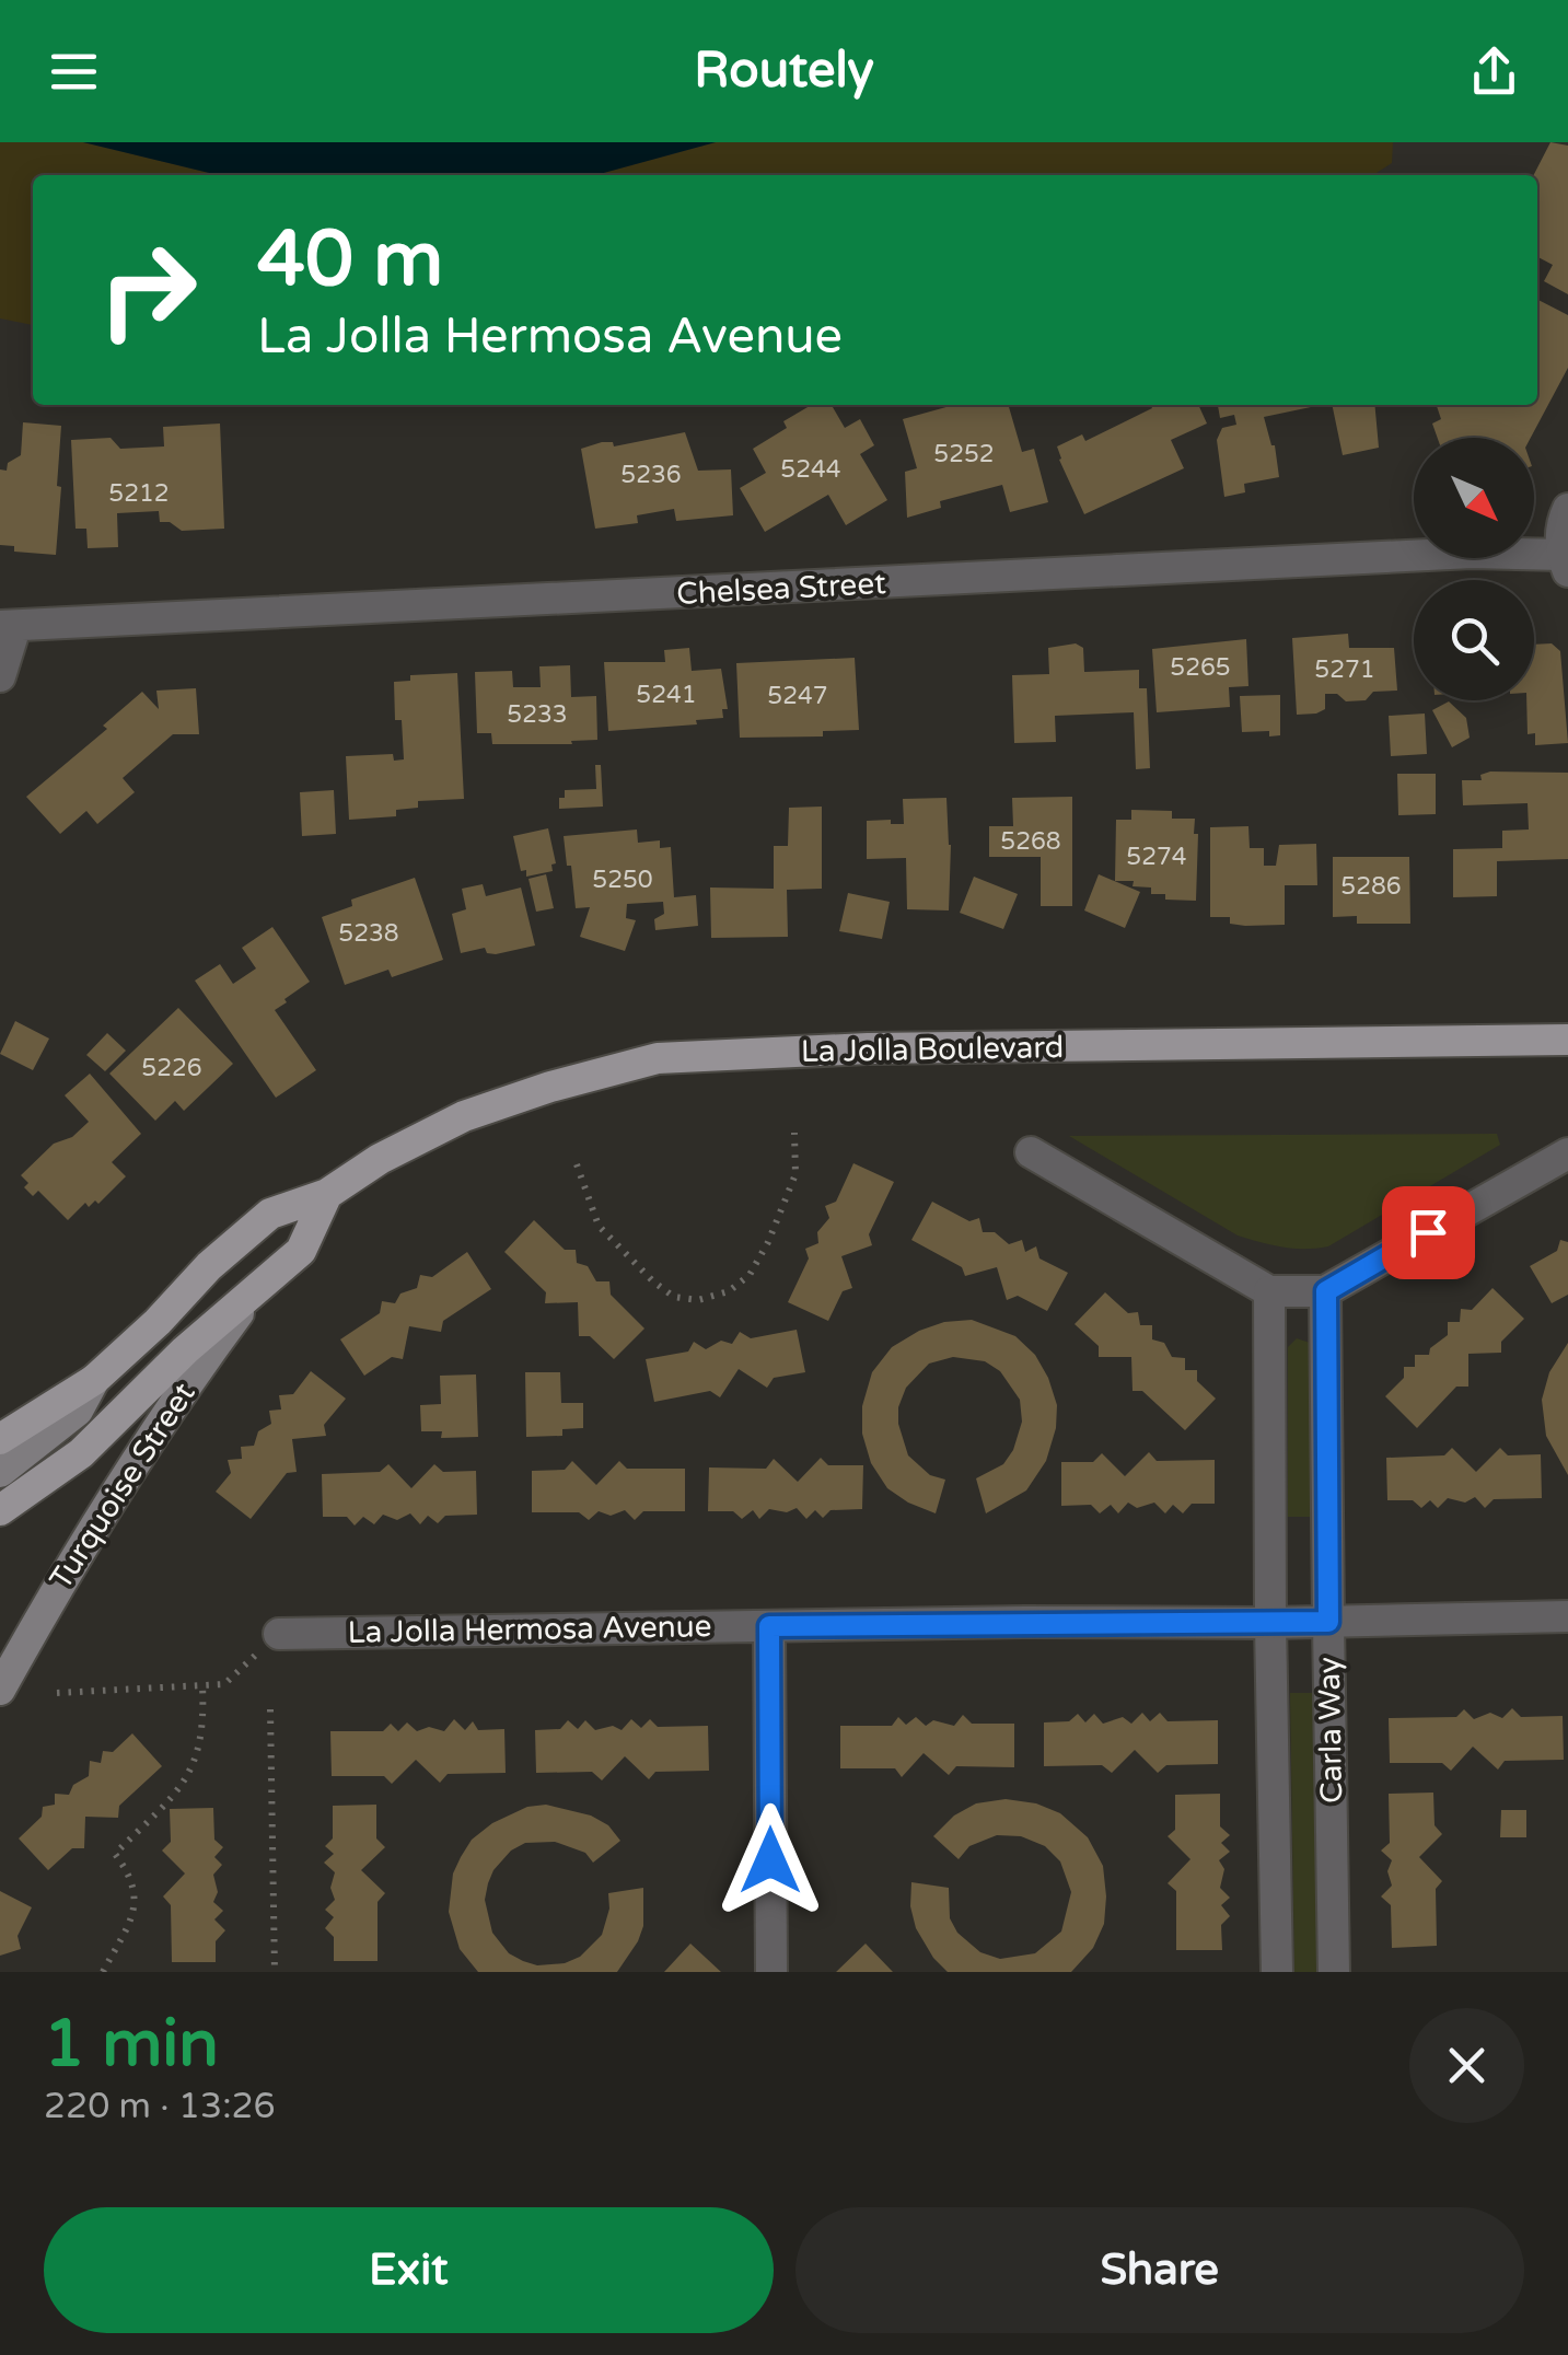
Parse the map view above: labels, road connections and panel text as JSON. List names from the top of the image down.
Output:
{
  "streets": {
    "main road": ["La Jolla Boulevard", "Turquoise Street"],
    "street": ["Chelsea Street", "La Jolla Hermosa Avenue", "Carla Way"]
  },
  "crossings": [
    ["La Jolla Hermosa Avenue", "Carla Way"]
  ],
  "house_numbers": [
    "5252",
    "5244",
    "5236",
    "5212",
    "5265",
    "5271",
    "5241",
    "5247",
    "5233",
    "5268",
    "5274",
    "5250",
    "5286",
    "5238",
    "5226"
  ],
  "north": "bottom right",
  "page": {
    "header": "Routely",
    "turn": ["40 m", "La Jolla Hermosa Avenue"],
    "heading": ["1 min", "220 m · 13:26"],
    "buttons": ["Exit", "Share"]
  }
}
